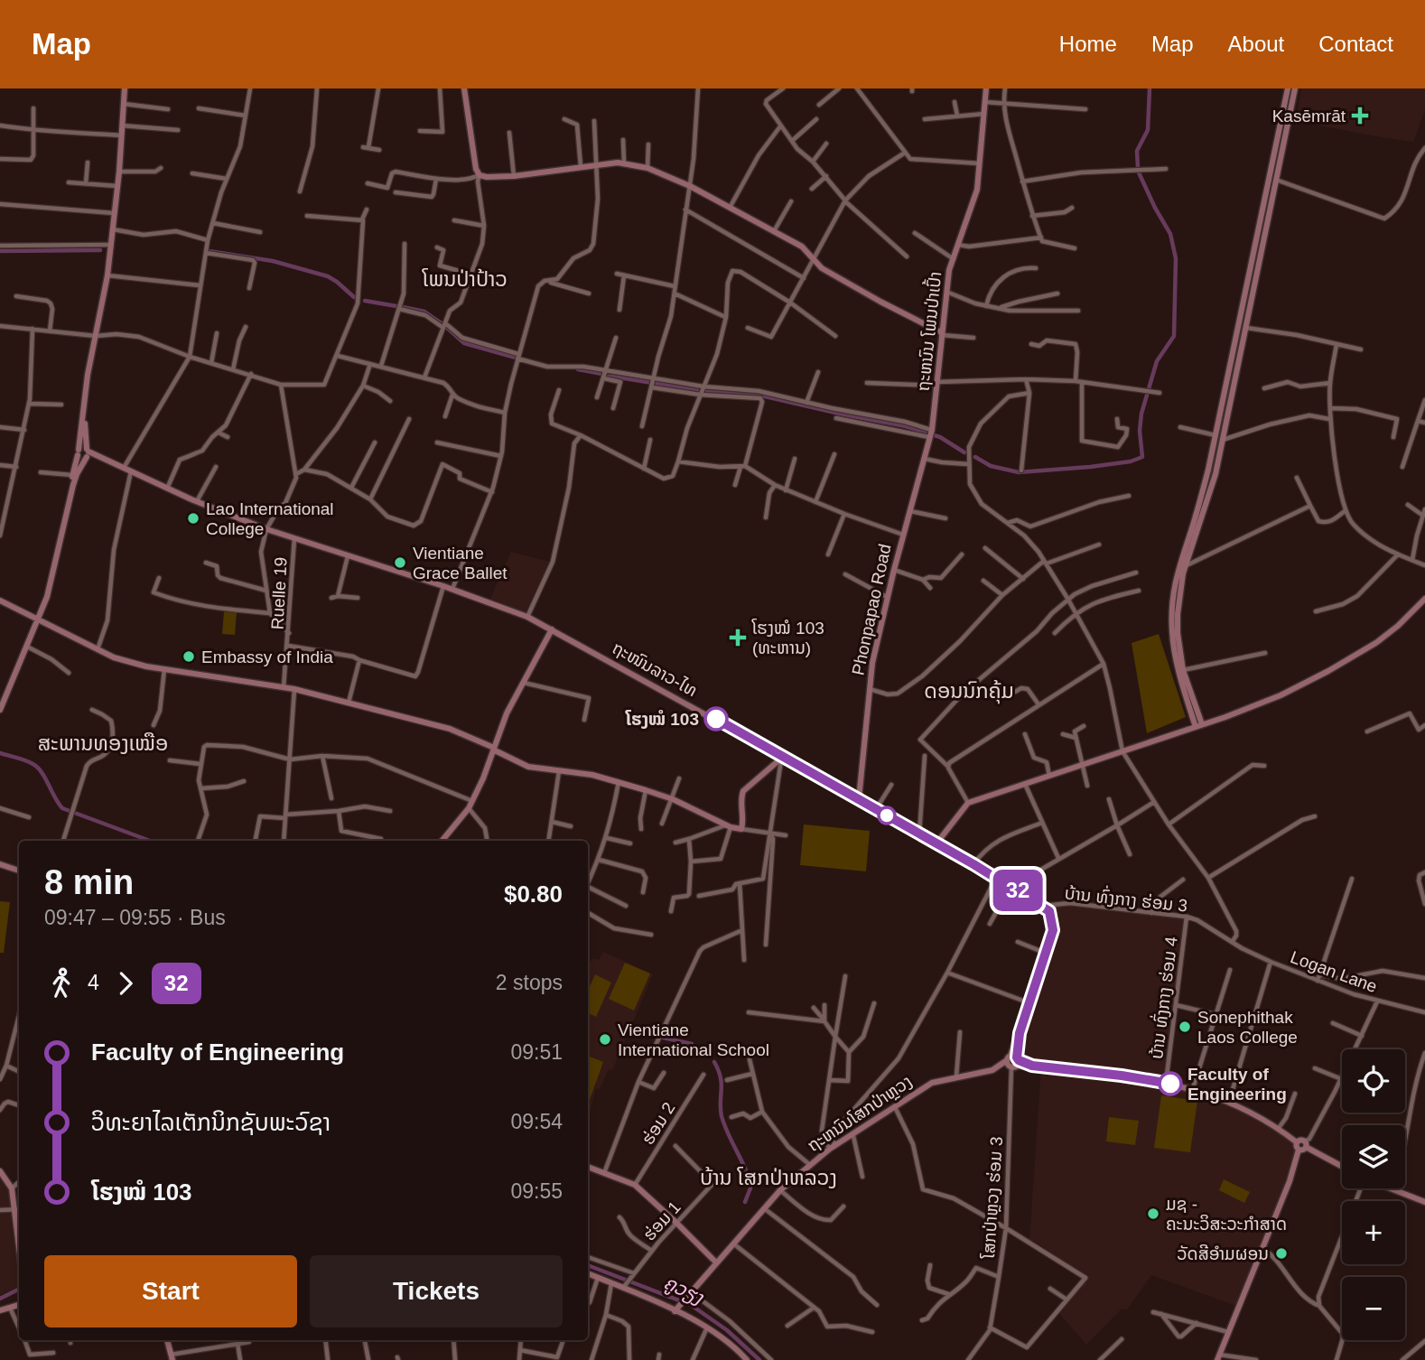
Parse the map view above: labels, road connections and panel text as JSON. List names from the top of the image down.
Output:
{
  "streets": {
    "street": [
      "ຖະຫນົນ ໂພນປ່າເປົ້າ",
      "Ruelle 19",
      "Phonpapao Road",
      "ຖະໜົນລາວ-ໄທ",
      "ບ້ານ ທົ່ງກາງ ຮ່ອມ 3",
      "Logan Lane",
      "ບ້ານ ທົ່ງກາງ ຮ່ອມ 4",
      "ຖະຫນົນໂສກປ່າຫຼວງ",
      "ຮ່ອມ 2",
      "ໂສກປ່າຫຼວງ ຮ່ອມ 3",
      "ຮ່ອມ 1"
    ]
  },
  "crossings": [
    ["ຖະຫນົນ ໂພນປ່າເປົ້າ", "Phonpapao Road"],
    ["Ruelle 19", "ຖະໜົນລາວ-ໄທ"],
    ["Phonpapao Road", "ຖະໜົນລາວ-ໄທ"],
    ["ຖະໜົນລາວ-ໄທ", "ບ້ານ ທົ່ງກາງ ຮ່ອມ 3"],
    ["ບ້ານ ທົ່ງກາງ ຮ່ອມ 3", "Logan Lane"],
    ["ບ້ານ ທົ່ງກາງ ຮ່ອມ 3", "ບ້ານ ທົ່ງກາງ ຮ່ອມ 4"],
    ["ຖະຫນົນໂສກປ່າຫຼວງ", "ໂສກປ່າຫຼວງ ຮ່ອມ 3"]
  ],
  "districts": [
    "ໂພນປ່າປ້າວ",
    "ດອນນົກຄຸ້ມ",
    "ສະພານທອງເໝືອ",
    "ບ້ານ ໂສກປ່າຫລວງ"
  ],
  "water": ["ຄູວຽງ"],
  "places": {
    "health": ["Kasēmrāt", "ໂຮງໝໍ 103 (ທະຫານ)"],
    "other": [
      "Lao International College",
      "Vientiane Grace Ballet",
      "Embassy of India",
      "ໂຮງໝໍ 103",
      "Sonephithak Laos College",
      "Vientiane International School",
      "Faculty of Engineering",
      "ມຊ - ຄະນະວິສະວະກຳສາດ",
      "ວັດສີອຳມຜອນ"
    ]
  },
  "lines": ["bus line 32"],
  "page": {
    "header": "Map",
    "nav": [
      "Home",
      "Map",
      "About",
      "Contact"
    ],
    "on_map": "32",
    "heading": ["8 min", "09:47 – 09:55 · Bus", "$0.80"],
    "legs": ["4", "32", "2 stops"],
    "list": [
      {
        "name": "Faculty of Engineering",
        "value": "09:51"
      },
      {
        "name": "ວິທະຍາໄລເຕັກນິກຊັບພະວົຊາ",
        "value": "09:54"
      },
      {
        "name": "ໂຮງໝໍ 103",
        "value": "09:55"
      }
    ],
    "map_buttons": ["+", "−"],
    "buttons": ["Start", "Tickets"]
  }
}
